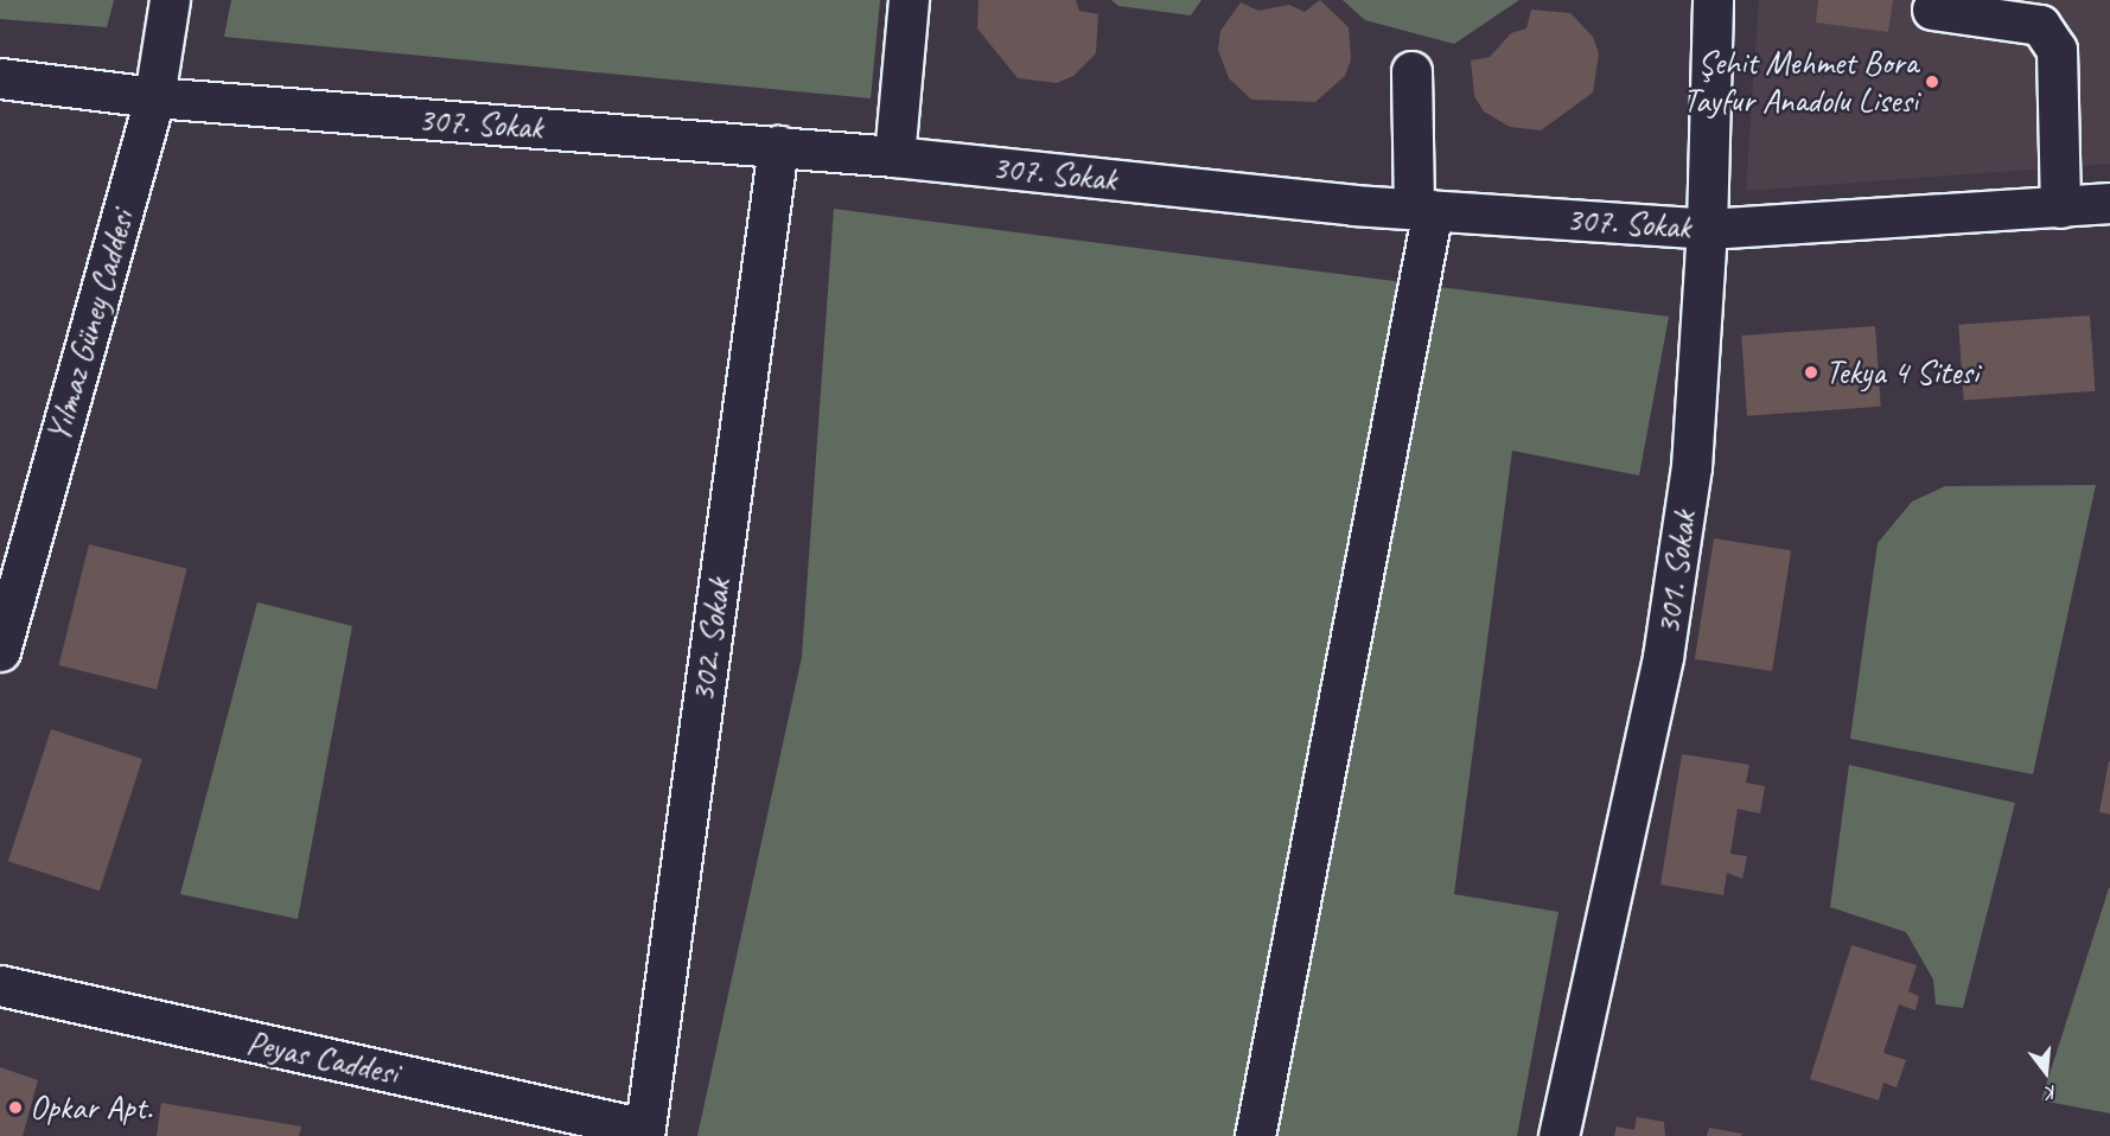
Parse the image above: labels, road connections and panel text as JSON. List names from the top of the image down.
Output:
{
  "streets": {
    "street": [
      "307. Sokak",
      "Yılmaz Güney Caddesi",
      "301. Sokak",
      "302. Sokak",
      "Peyas Caddesi"
    ]
  },
  "crossings": [
    ["307. Sokak", "Yılmaz Güney Caddesi"],
    ["307. Sokak", "301. Sokak"],
    ["307. Sokak", "302. Sokak"],
    ["302. Sokak", "Peyas Caddesi"]
  ],
  "places": ["Şehit Mehmet Bora Tayfur Anadolu Lisesi", "Tekya 4 Sitesi", "Opkar Apt."],
  "north": "bottom"
}
